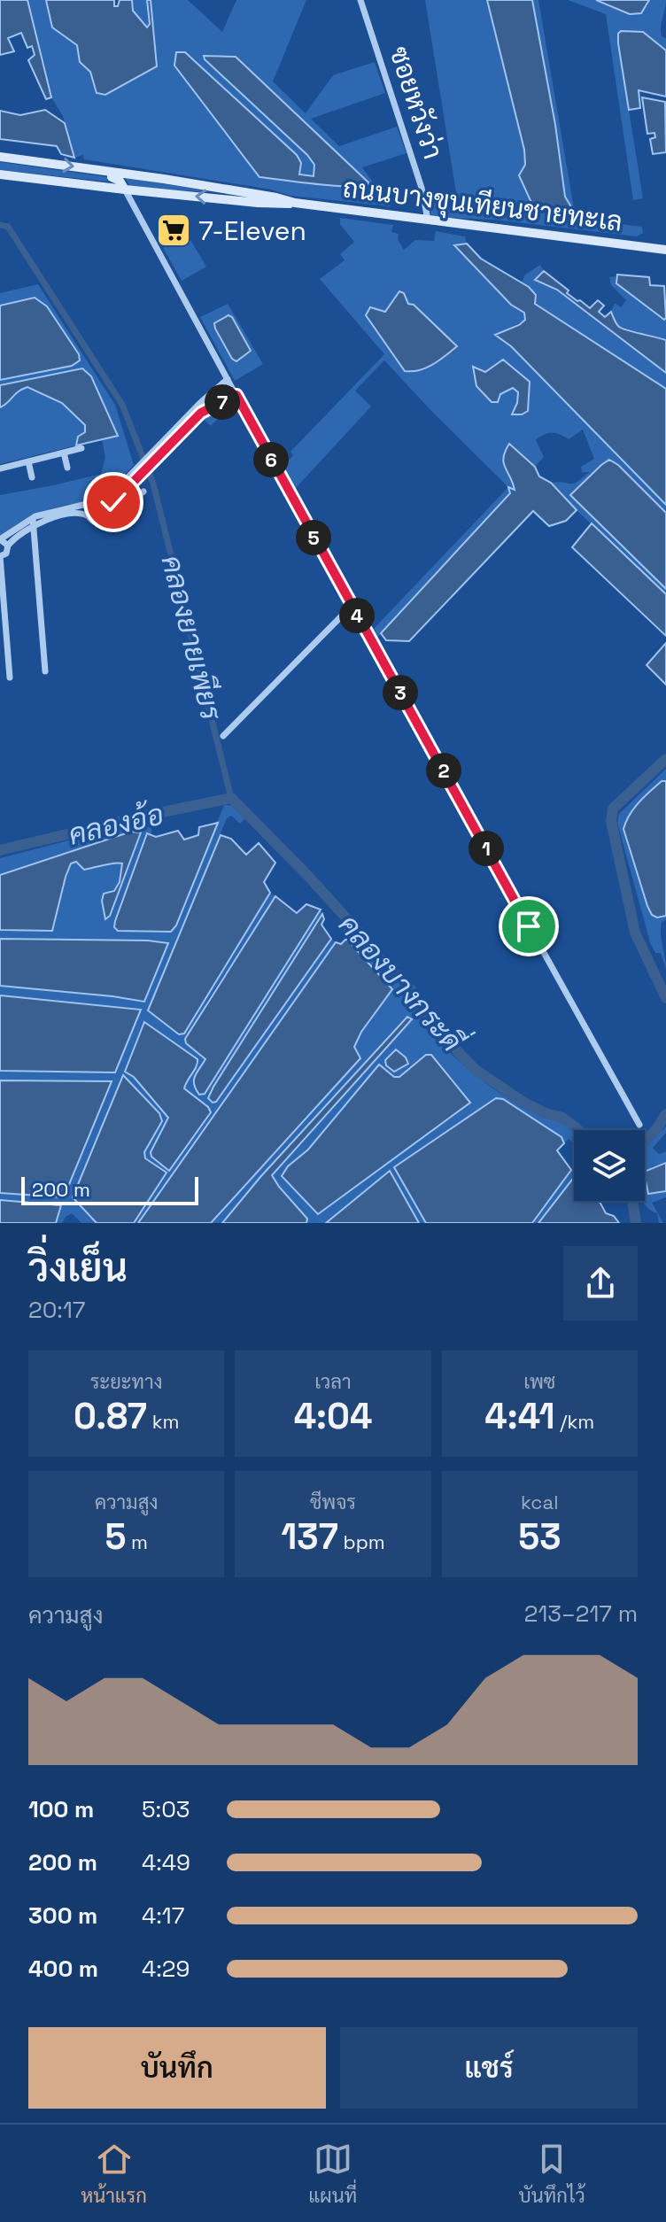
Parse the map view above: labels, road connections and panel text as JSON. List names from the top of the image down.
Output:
{
  "streets": {
    "main road": ["ถนนบางขุนเทียนชายทะเล"],
    "street": ["ซอยหวังว่า"]
  },
  "crossings": [
    ["ซอยหวังว่า", "ถนนบางขุนเทียนชายทะเล"]
  ],
  "water": ["คลองยายเพียร", "คลองอ้อ", "คลองบางกระดี่"],
  "places": {
    "supermarket": ["7-Eleven"]
  },
  "scale_bar": "200 m",
  "page": {
    "pins": [
      "7",
      "6",
      "5",
      "4",
      "3",
      "2",
      "1"
    ],
    "scale": "200 m",
    "heading": ["วิ่งเย็น", "20:17"],
    "stats": [
      ["ระยะทาง", "0.87 km"],
      ["เวลา", "4:04"],
      ["เพซ", "4:41 /km"],
      ["ความสูง", "5 m"],
      ["ชีพจร", "137 bpm"],
      ["kcal", "53"]
    ],
    "chart": ["ความสูง", "213–217 m"],
    "list": [
      {
        "name": "100 m",
        "note": "5:03"
      },
      {
        "name": "200 m",
        "note": "4:49"
      },
      {
        "name": "300 m",
        "note": "4:17"
      },
      {
        "name": "400 m",
        "note": "4:29"
      }
    ],
    "buttons": ["บันทึก", "แชร์"],
    "tabs": ["หน้าแรก", "แผนที่", "บันทึกไว้"]
  }
}
